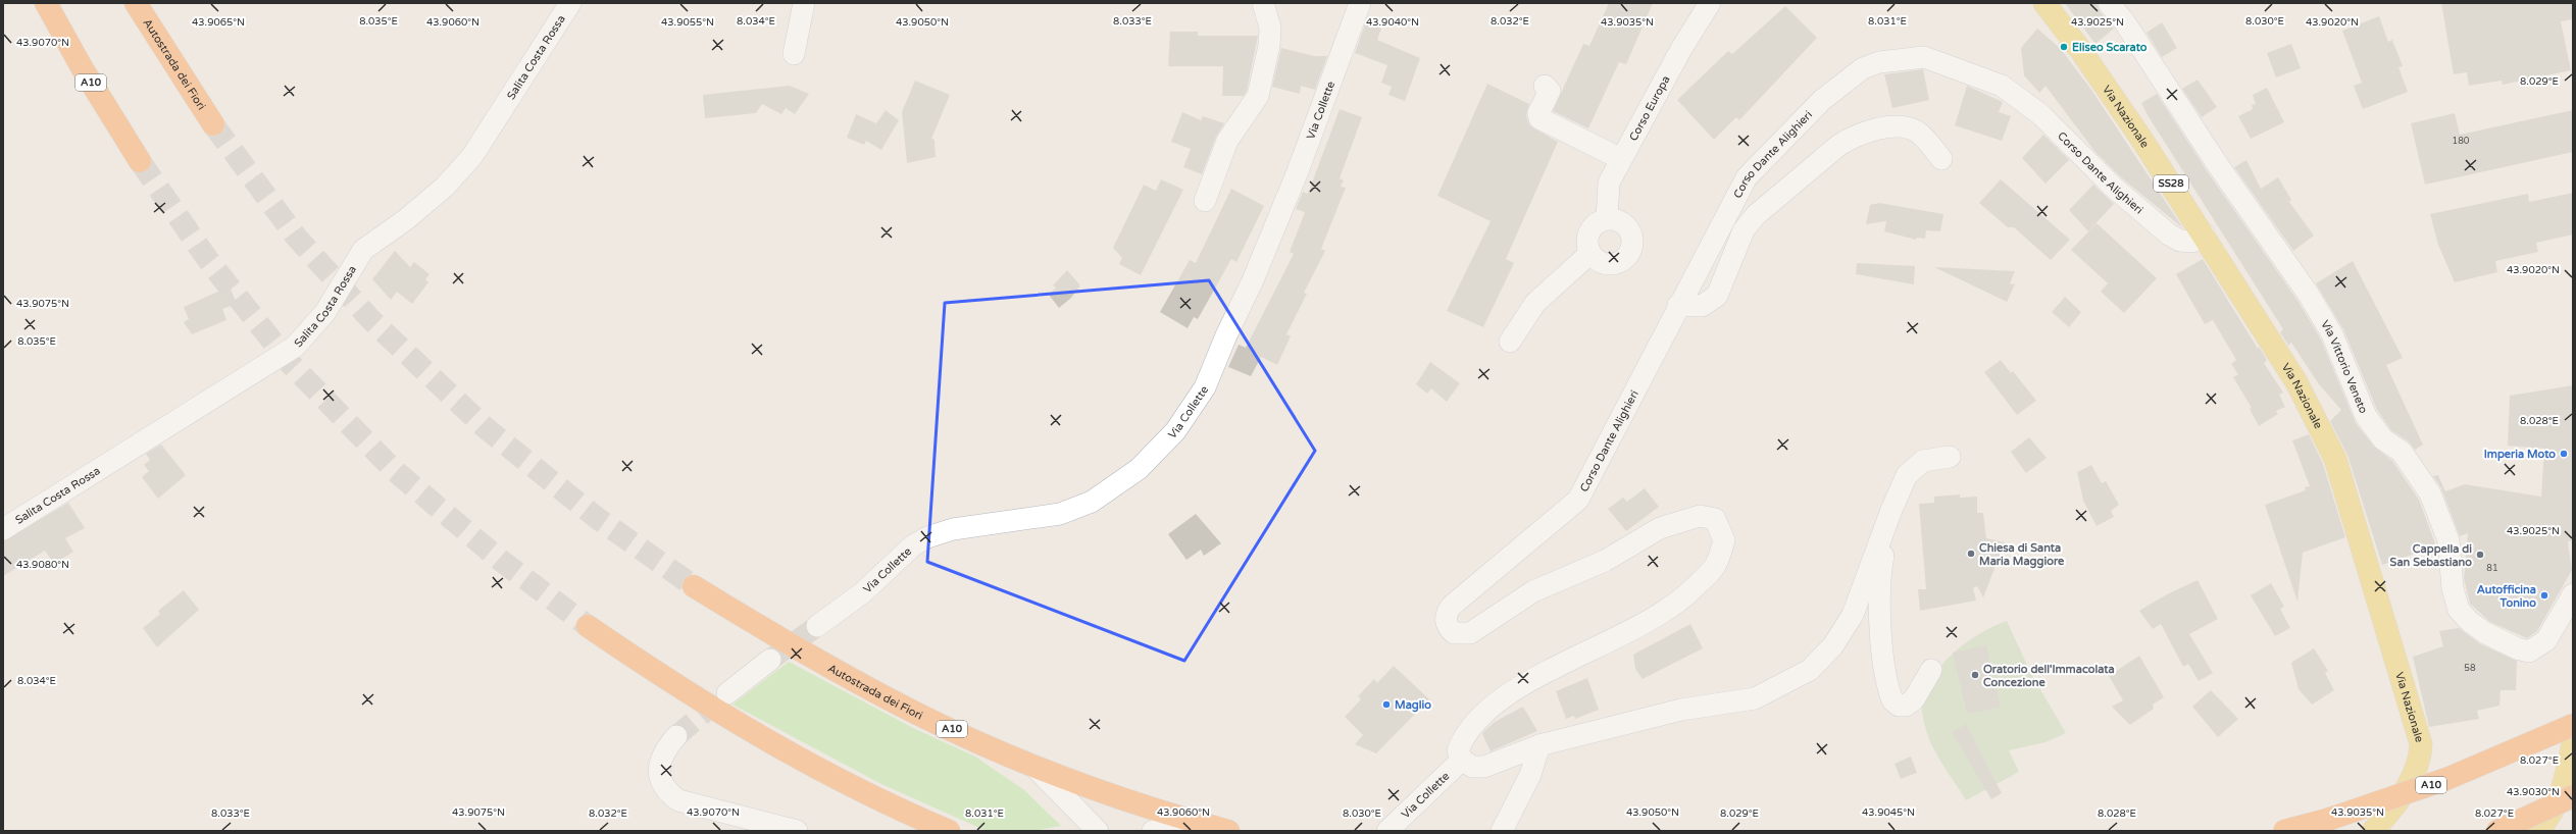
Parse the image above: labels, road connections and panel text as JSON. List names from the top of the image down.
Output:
{
  "streets": {
    "highway": ["Autostrada dei Fiori", "A10"],
    "main road": ["Via Nazionale", "SS28"],
    "street": [
      "Salita Costa Rossa",
      "Corso Europa",
      "Via Collette",
      "Corso Dante Alighieri",
      "Via Vittorio Veneto"
    ]
  },
  "crossings": [
    ["Via Collette", "Corso Dante Alighieri"],
    ["Via Nazionale", "Corso Dante Alighieri"]
  ],
  "places": [
    "Eliseo Scarato",
    "Imperia Moto",
    "Chiesa di Santa Maria Maggiore",
    "Cappella di San Sebastiano",
    "Autofficina Tonino",
    "Oratorio dell'Immacolata Concezione",
    "Maglio"
  ],
  "house_numbers": ["180", "81", "58"],
  "coordinates": [
    "8.035°E",
    "8.034°E",
    "8.033°E",
    "8.032°E",
    "8.031°E",
    "8.030°E",
    "43.9020°N",
    "43.9065°N",
    "43.9060°N",
    "43.9055°N",
    "43.9050°N",
    "43.9040°N",
    "43.9035°N",
    "43.9025°N",
    "43.9070°N",
    "8.029°E",
    "43.9075°N",
    "8.028°E",
    "43.9080°N",
    "8.027°E",
    "43.9030°N",
    "43.9045°N"
  ]
}
